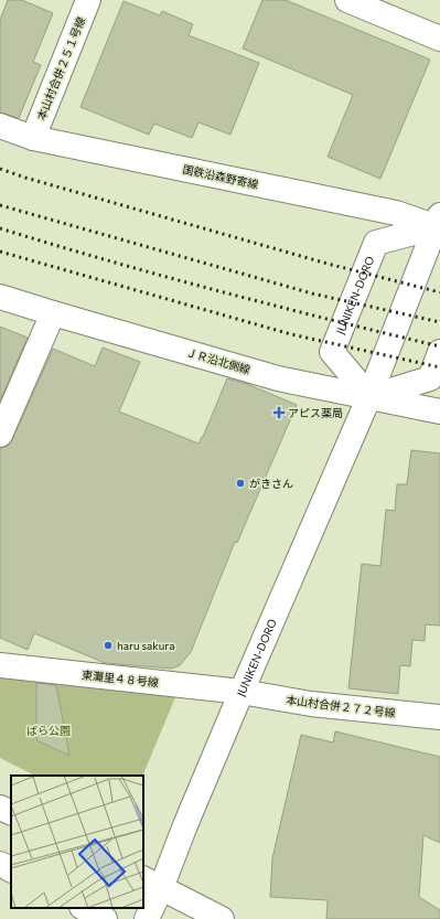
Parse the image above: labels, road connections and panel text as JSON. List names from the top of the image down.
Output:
{
  "streets": {
    "street": [
      "本山村合併２５１号線",
      "国鉄沿森野寄線",
      "JUNIKEN-DORO",
      "ＪＲ沿北側線",
      "東灘里４８号線",
      "本山村合併２７２号線"
    ]
  },
  "crossings": [
    ["本山村合併２５１号線", "国鉄沿森野寄線"],
    ["国鉄沿森野寄線", "JUNIKEN-DORO"],
    ["JUNIKEN-DORO", "ＪＲ沿北側線"],
    ["JUNIKEN-DORO", "東灘里４８号線"],
    ["JUNIKEN-DORO", "本山村合併２７２号線"],
    ["東灘里４８号線", "本山村合併２７２号線"]
  ],
  "parks": ["ばら公園"],
  "places": {
    "health": ["アピス薬局"],
    "other": ["がきさん", "haru sakura"]
  }
}
